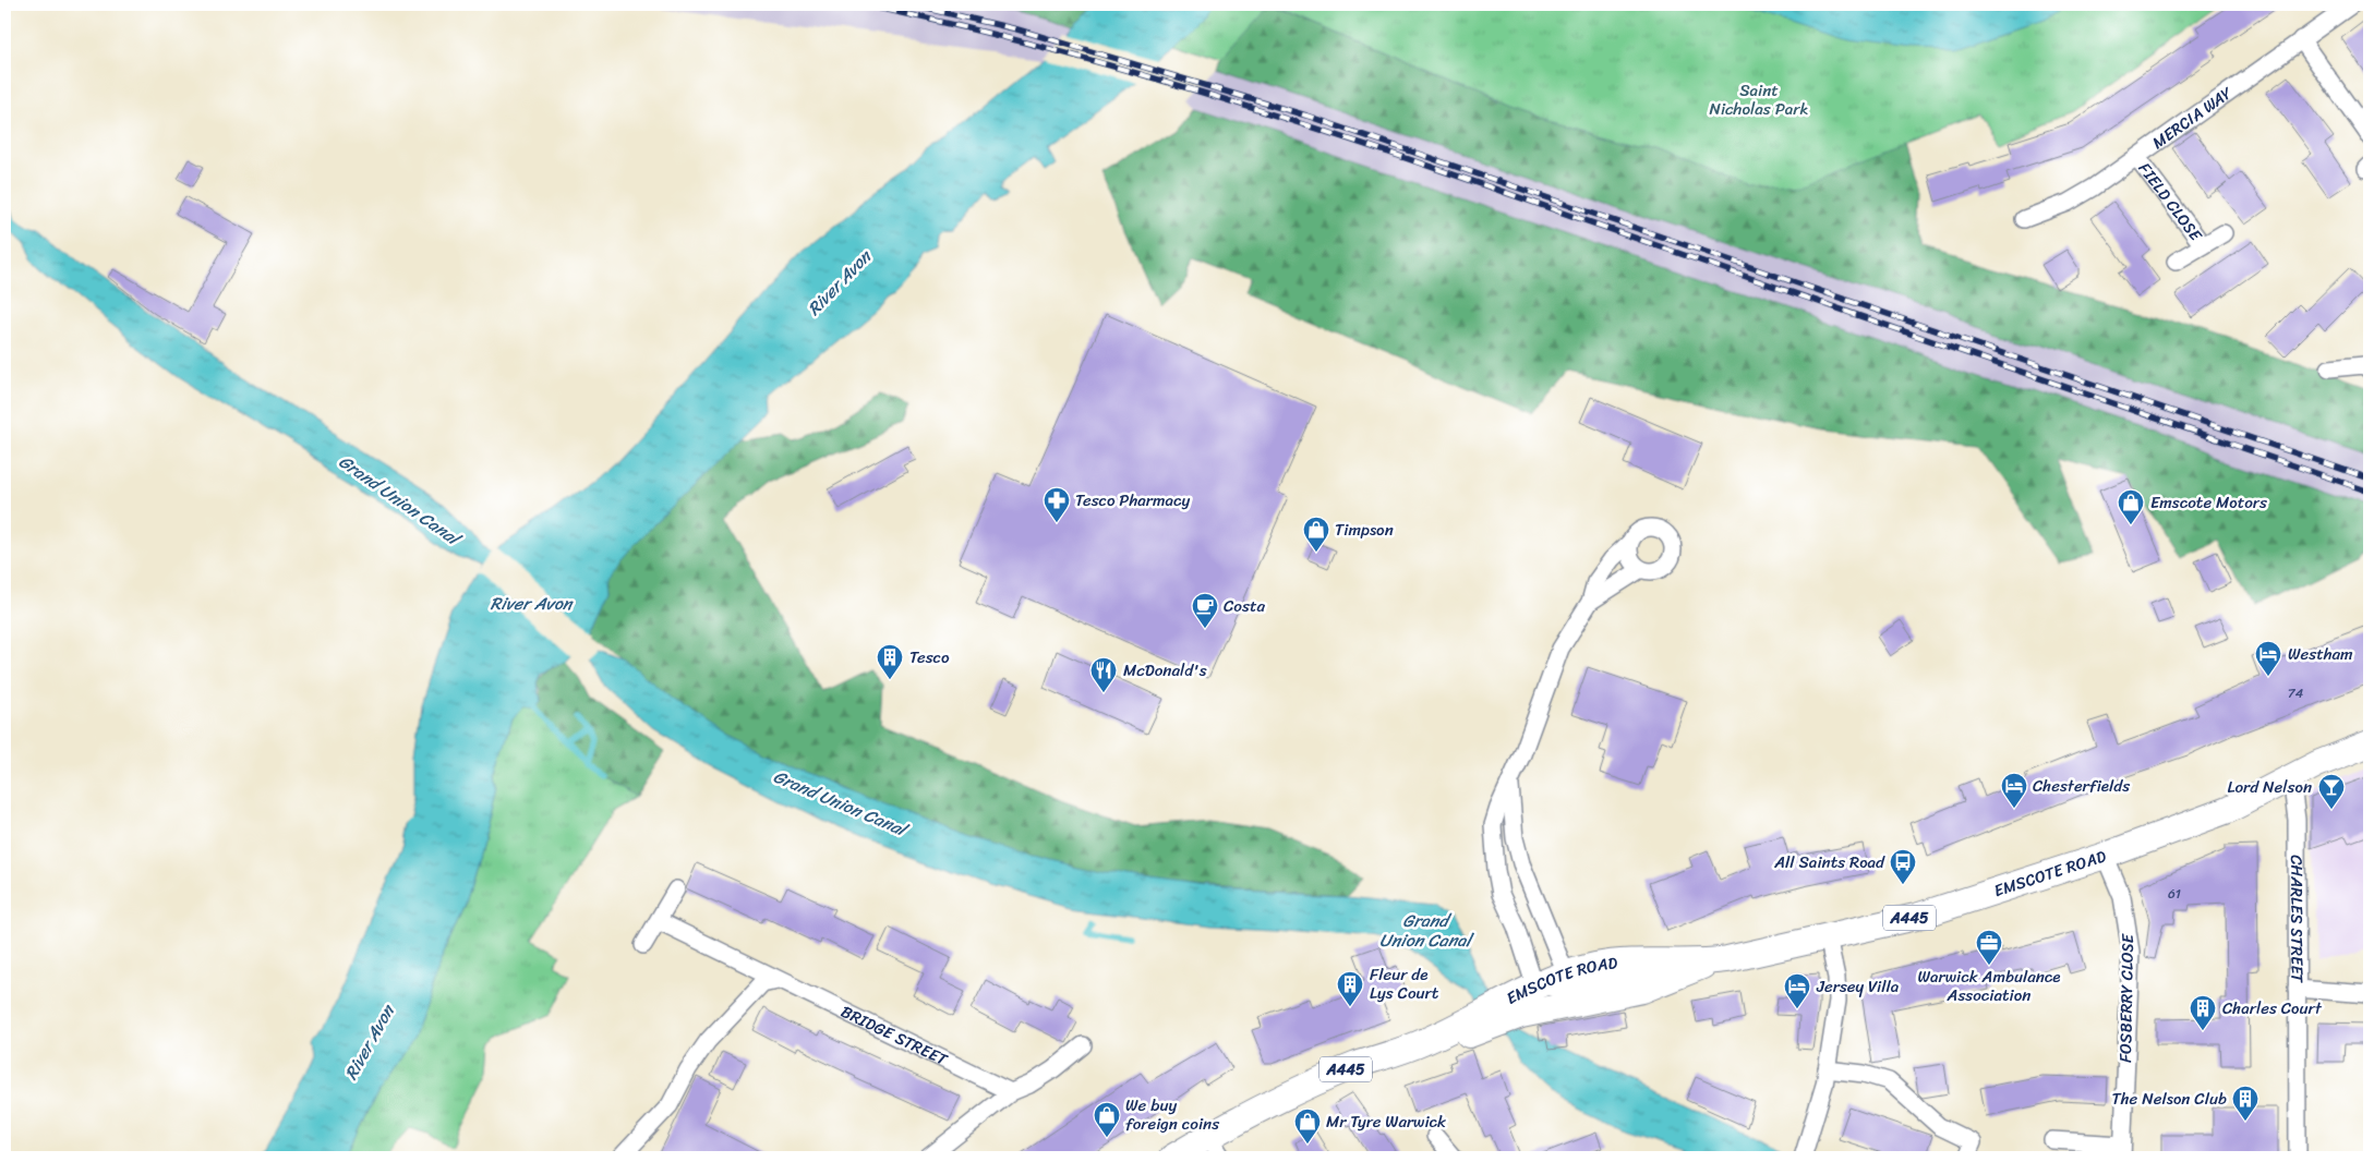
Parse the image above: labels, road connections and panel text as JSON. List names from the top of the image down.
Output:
{
  "streets": {
    "main road": ["EMSCOTE ROAD", "A445"],
    "street": [
      "MERCIA WAY",
      "FIELD CLOSE",
      "CHARLES STREET",
      "FOSBERRY CLOSE",
      "BRIDGE STREET"
    ]
  },
  "crossings": [
    ["MERCIA WAY", "FIELD CLOSE"],
    ["EMSCOTE ROAD", "CHARLES STREET"],
    ["EMSCOTE ROAD", "FOSBERRY CLOSE"]
  ],
  "water": ["River Avon", "Grand Union Canal"],
  "parks": ["Saint Nicholas Park"],
  "places": {
    "pharmacy": ["Tesco Pharmacy"],
    "shop": [
      "Emscote Motors",
      "Timpson",
      "We buy foreign coins",
      "Mr Tyre Warwick"
    ],
    "cafe": ["Costa"],
    "hotel": ["Westham", "Chesterfields", "Jersey Villa"],
    "building": [
      "Tesco",
      "Fleur de Lys Court",
      "Charles Court",
      "The Nelson Club"
    ],
    "restaurant": ["McDonald's"],
    "bar": ["Lord Nelson"],
    "bus stop": ["All Saints Road"],
    "office": ["Warwick Ambulance Association"]
  },
  "house_numbers": ["74", "61"]
}
